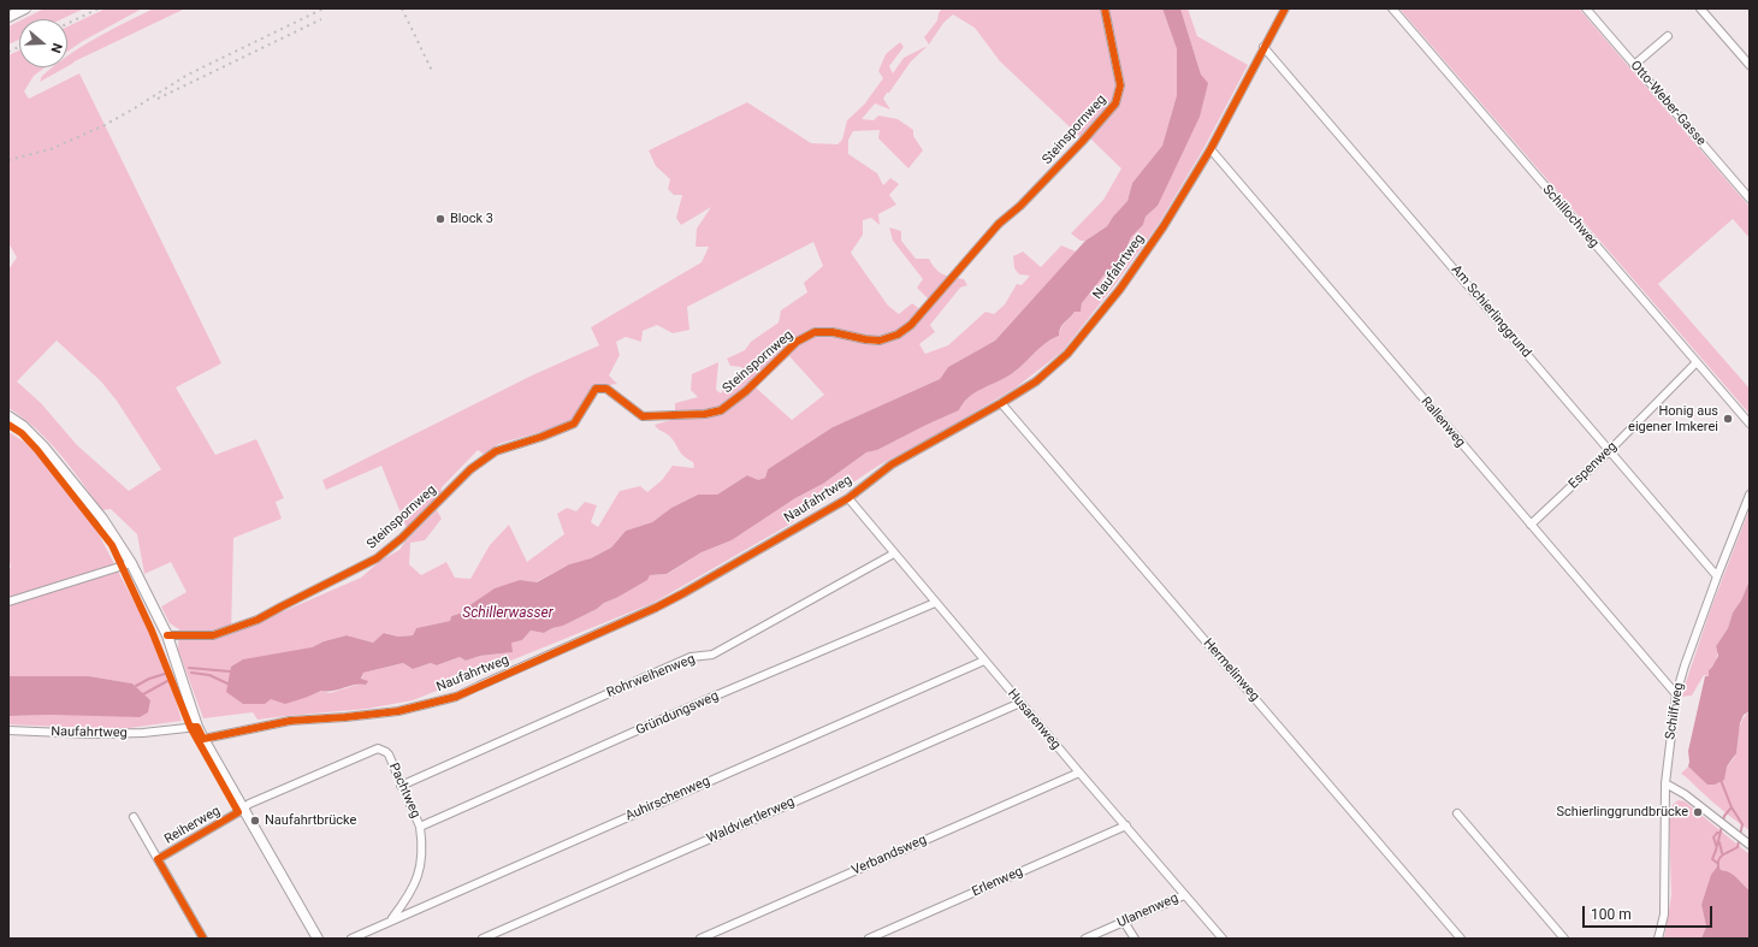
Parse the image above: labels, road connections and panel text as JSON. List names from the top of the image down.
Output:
{
  "streets": {
    "street": [
      "Otto-Weber-Gasse",
      "Steinspornweg",
      "Schillochweg",
      "Naufahrtweg",
      "Am Schierlinggrund",
      "Rallenweg",
      "Espenweg",
      "Hermelinweg",
      "Rohrweihenweg",
      "Schilfweg",
      "Gründungsweg",
      "Husarenweg",
      "Pachtweg",
      "Auhirschenweg",
      "Waldviertlerweg",
      "Reiherweg",
      "Verbandsweg",
      "Erlenweg",
      "Ulanenweg"
    ]
  },
  "crossings": [
    ["Schillochweg", "Espenweg"],
    ["Naufahrtweg", "Am Schierlinggrund"],
    ["Naufahrtweg", "Rallenweg"],
    ["Naufahrtweg", "Hermelinweg"],
    ["Naufahrtweg", "Husarenweg"],
    ["Am Schierlinggrund", "Espenweg"],
    ["Am Schierlinggrund", "Schilfweg"],
    ["Rallenweg", "Espenweg"],
    ["Rallenweg", "Schilfweg"],
    ["Rohrweihenweg", "Husarenweg"],
    ["Rohrweihenweg", "Pachtweg"],
    ["Gründungsweg", "Husarenweg"],
    ["Gründungsweg", "Pachtweg"],
    ["Husarenweg", "Auhirschenweg"],
    ["Husarenweg", "Waldviertlerweg"],
    ["Husarenweg", "Verbandsweg"],
    ["Husarenweg", "Erlenweg"],
    ["Husarenweg", "Ulanenweg"],
    ["Pachtweg", "Auhirschenweg"],
    ["Pachtweg", "Reiherweg"]
  ],
  "water": ["Schillerwasser"],
  "places": [
    "Block 3",
    "Honig aus eigener Imkerei",
    "Schierlinggrundbrücke",
    "Naufahrtbrücke"
  ],
  "scale_bar": "100 m",
  "north": "right"
}
